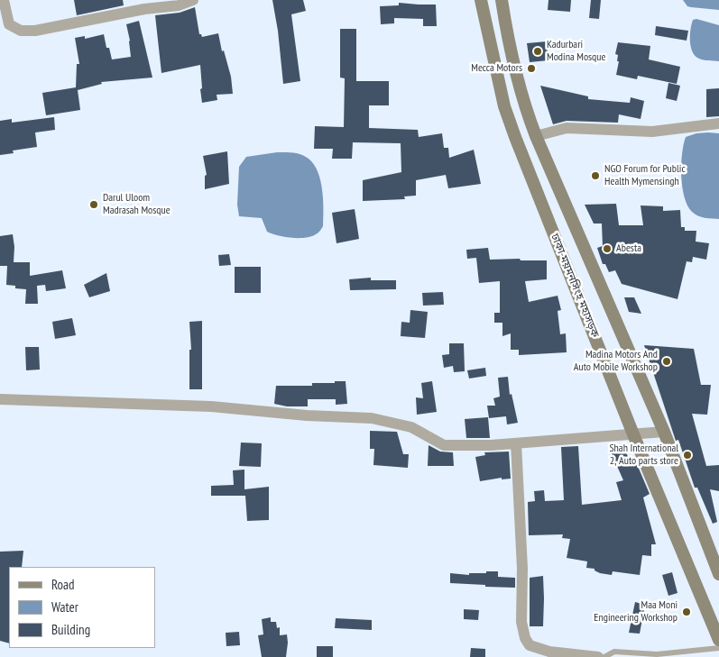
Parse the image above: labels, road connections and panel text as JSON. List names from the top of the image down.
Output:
{
  "streets": {
    "main road": ["ঢাকা-ময়মনসিংহ মহাসড়ক"]
  },
  "places": [
    "Kadurbari Modina Mosque",
    "Mecca Motors",
    "NGO Forum for Public Health Mymensingh",
    "Darul Uloom Madrasah Mosque",
    "Abesta",
    "Madina Motors And Auto Mobile Workshop",
    "Shah International 2, Auto parts store",
    "Maa Moni Engineering Workshop"
  ],
  "legend": ["Road", "Water", "Building"]
}
